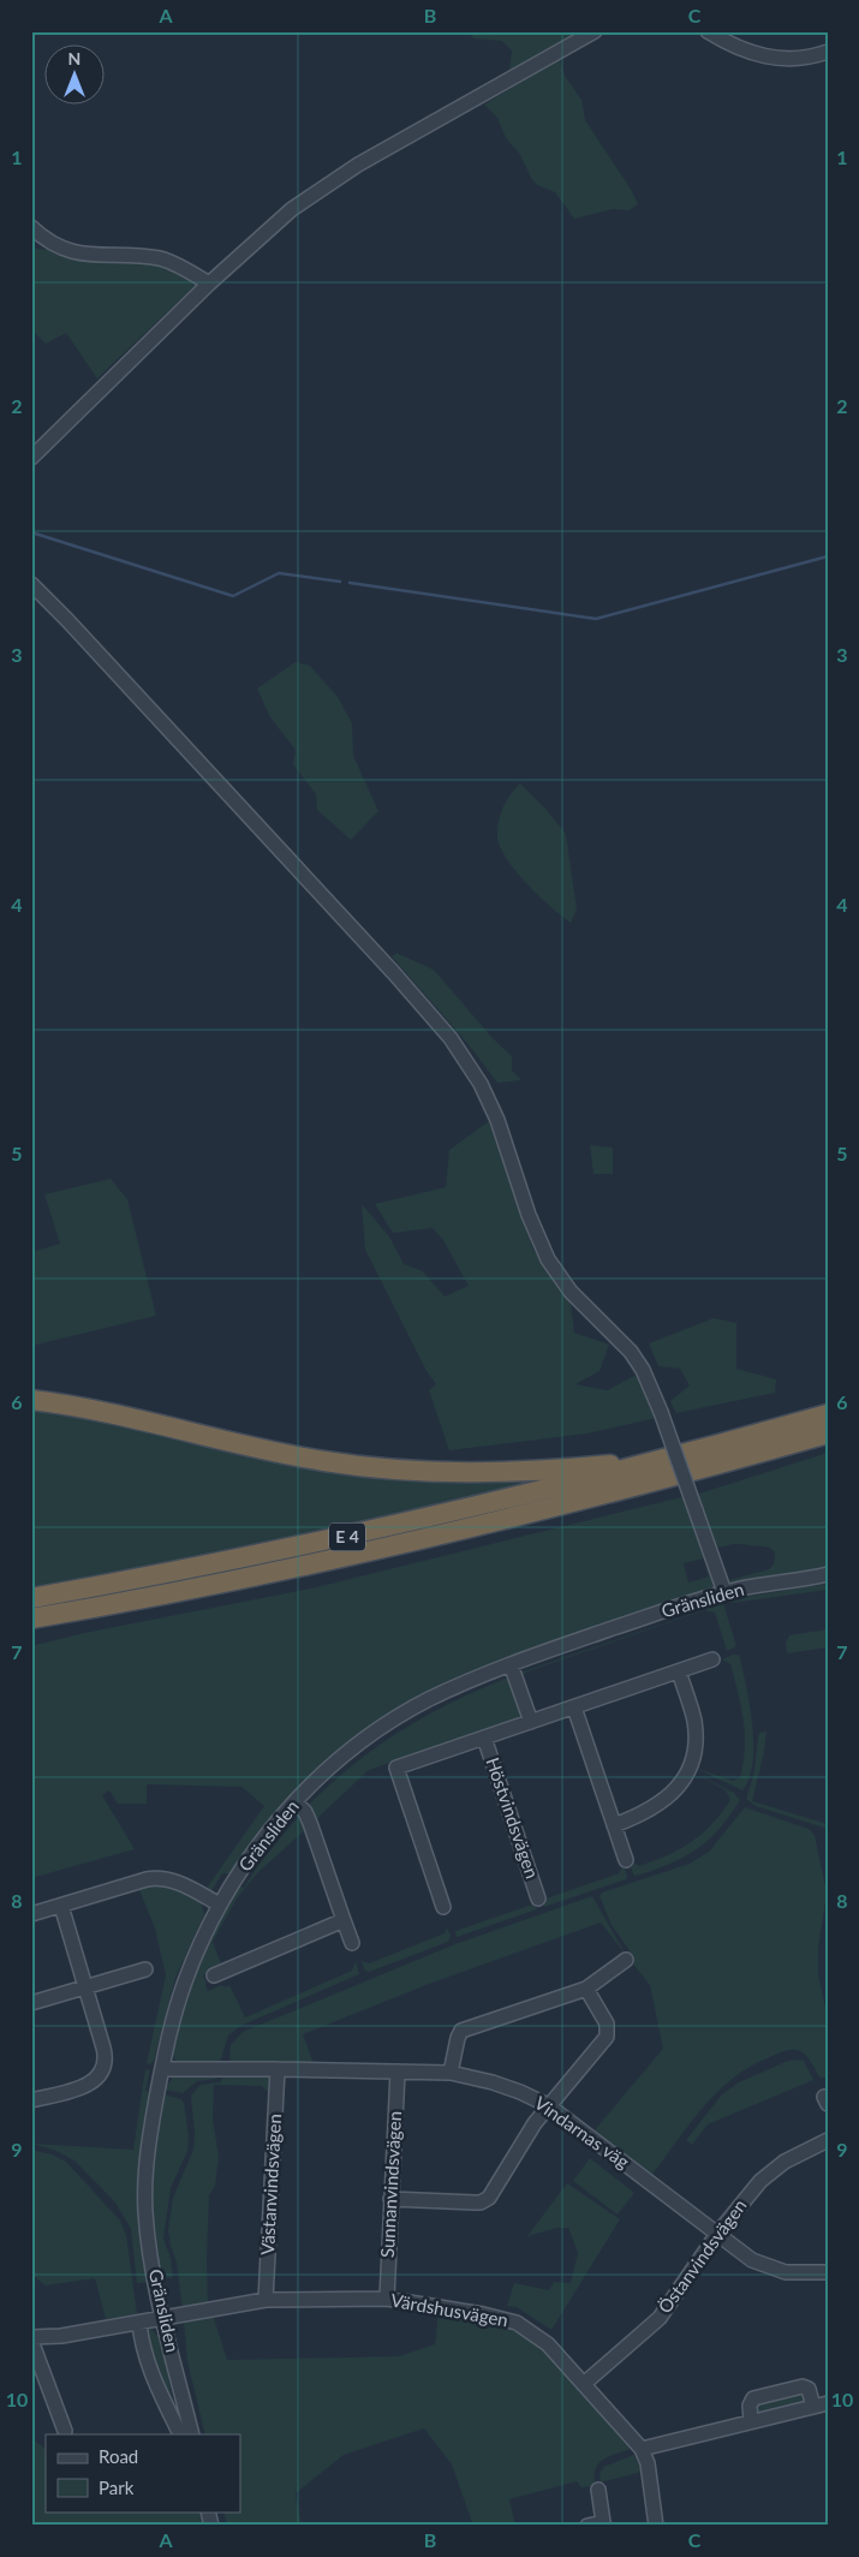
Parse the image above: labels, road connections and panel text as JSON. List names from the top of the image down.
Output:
{
  "streets": {
    "highway": ["E 4"],
    "street": [
      "Gränsliden",
      "Höstvindsvägen",
      "Vindarnas väg",
      "Västanvindsvägen",
      "Sunnanvindsvägen",
      "Östanvindsvägen",
      "Värdshusvägen"
    ]
  },
  "crossings": [
    ["Gränsliden", "Vindarnas väg"],
    ["Gränsliden", "Värdshusvägen"],
    ["Vindarnas väg", "Västanvindsvägen"],
    ["Vindarnas väg", "Sunnanvindsvägen"],
    ["Vindarnas väg", "Östanvindsvägen"],
    ["Västanvindsvägen", "Värdshusvägen"],
    ["Sunnanvindsvägen", "Värdshusvägen"],
    ["Östanvindsvägen", "Värdshusvägen"]
  ],
  "legend": ["Road", "Park"],
  "north": "top",
  "grid": {
    "columns": ["A", "B", "C"],
    "rows": [
      "1",
      "2",
      "3",
      "4",
      "5",
      "6",
      "7",
      "8",
      "9",
      "10"
    ]
  }
}
